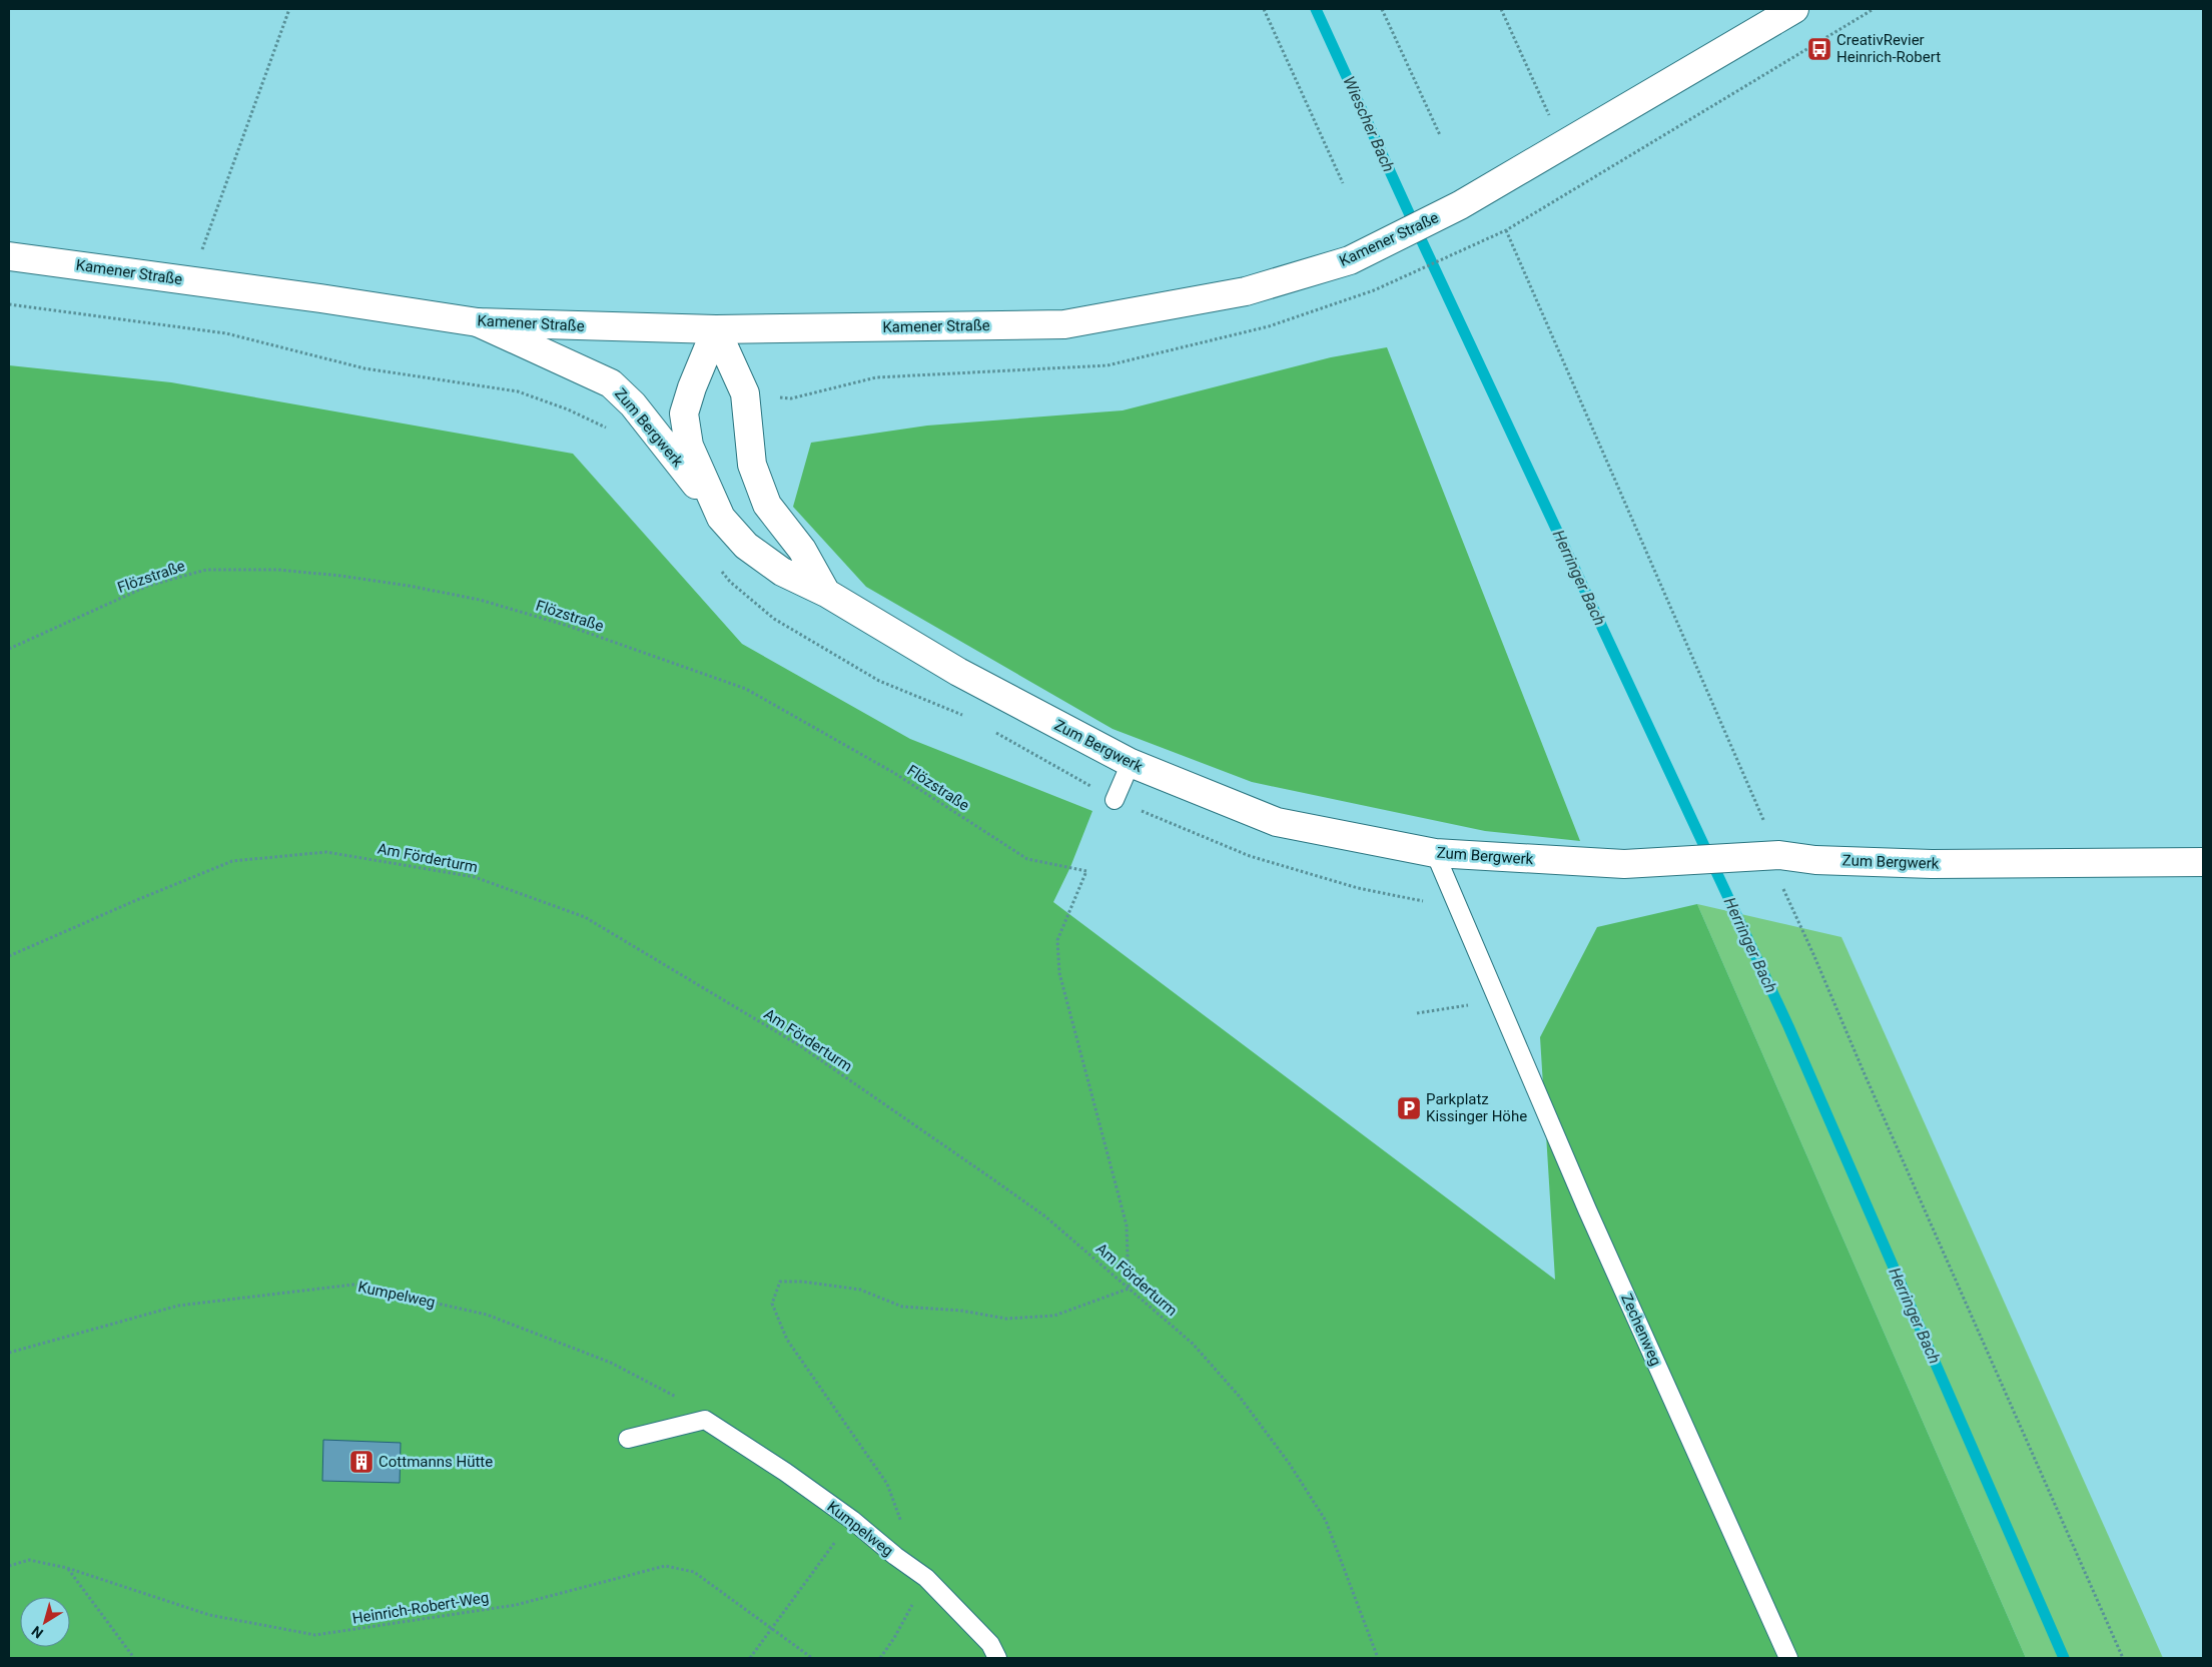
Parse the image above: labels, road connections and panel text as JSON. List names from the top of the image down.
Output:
{
  "streets": {
    "street": ["Kamener Straße", "Zum Bergwerk"],
    "lane": ["Kumpelweg", "Zechenweg"],
    "path": ["Flözstraße", "Am Förderturm", "Heinrich-Robert-Weg"]
  },
  "crossings": [
    ["Kamener Straße", "Zum Bergwerk"],
    ["Zum Bergwerk", "Zechenweg"],
    ["Flözstraße", "Am Förderturm"]
  ],
  "water": ["Wiescher Bach", "Herringer Bach"],
  "places": {
    "bus stop": ["CreativRevier Heinrich-Robert"],
    "parking": ["Parkplatz Kissinger Höhe"],
    "building": ["Cottmanns Hütte"]
  },
  "north": "bottom left"
}
